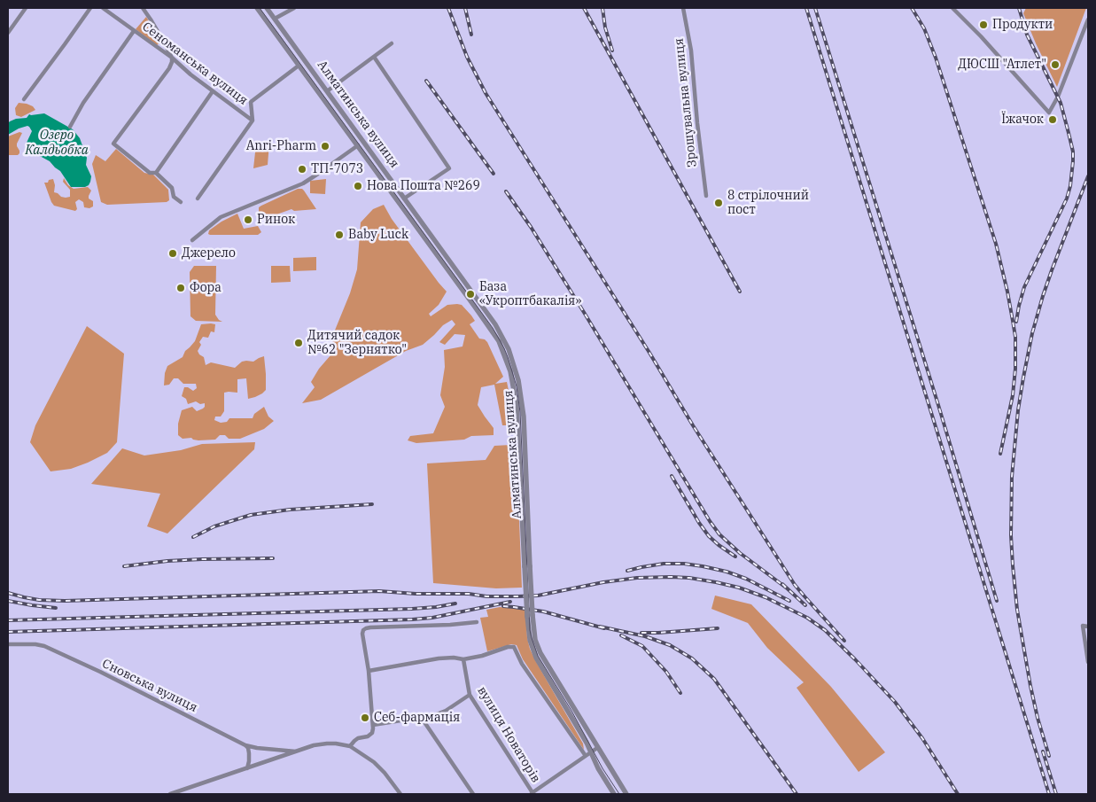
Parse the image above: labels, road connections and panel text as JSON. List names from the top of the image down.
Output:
{
  "streets": {
    "street": [
      "Сеноманська вулиця",
      "Зрошувальна вулиця",
      "Алматинська вулиця",
      "Сновська вулиця",
      "вулиця Новаторів"
    ]
  },
  "crossings": [
    ["Алматинська вулиця", "вулиця Новаторів"]
  ],
  "water": ["Озеро Калдьобка"],
  "places": [
    "Продукти",
    "ДЮСШ \"Атлет\"",
    "Їжачок",
    "Anri-Pharm",
    "ТП-7073",
    "Нова Пошта №269",
    "8 стрілочний пост",
    "Ринок",
    "Baby Luck",
    "Джерело",
    "Фора",
    "База «Укроптбакалія»",
    "Дитячий садок №62 \"Зернятко\"",
    "Себ-фармація"
  ]
}
